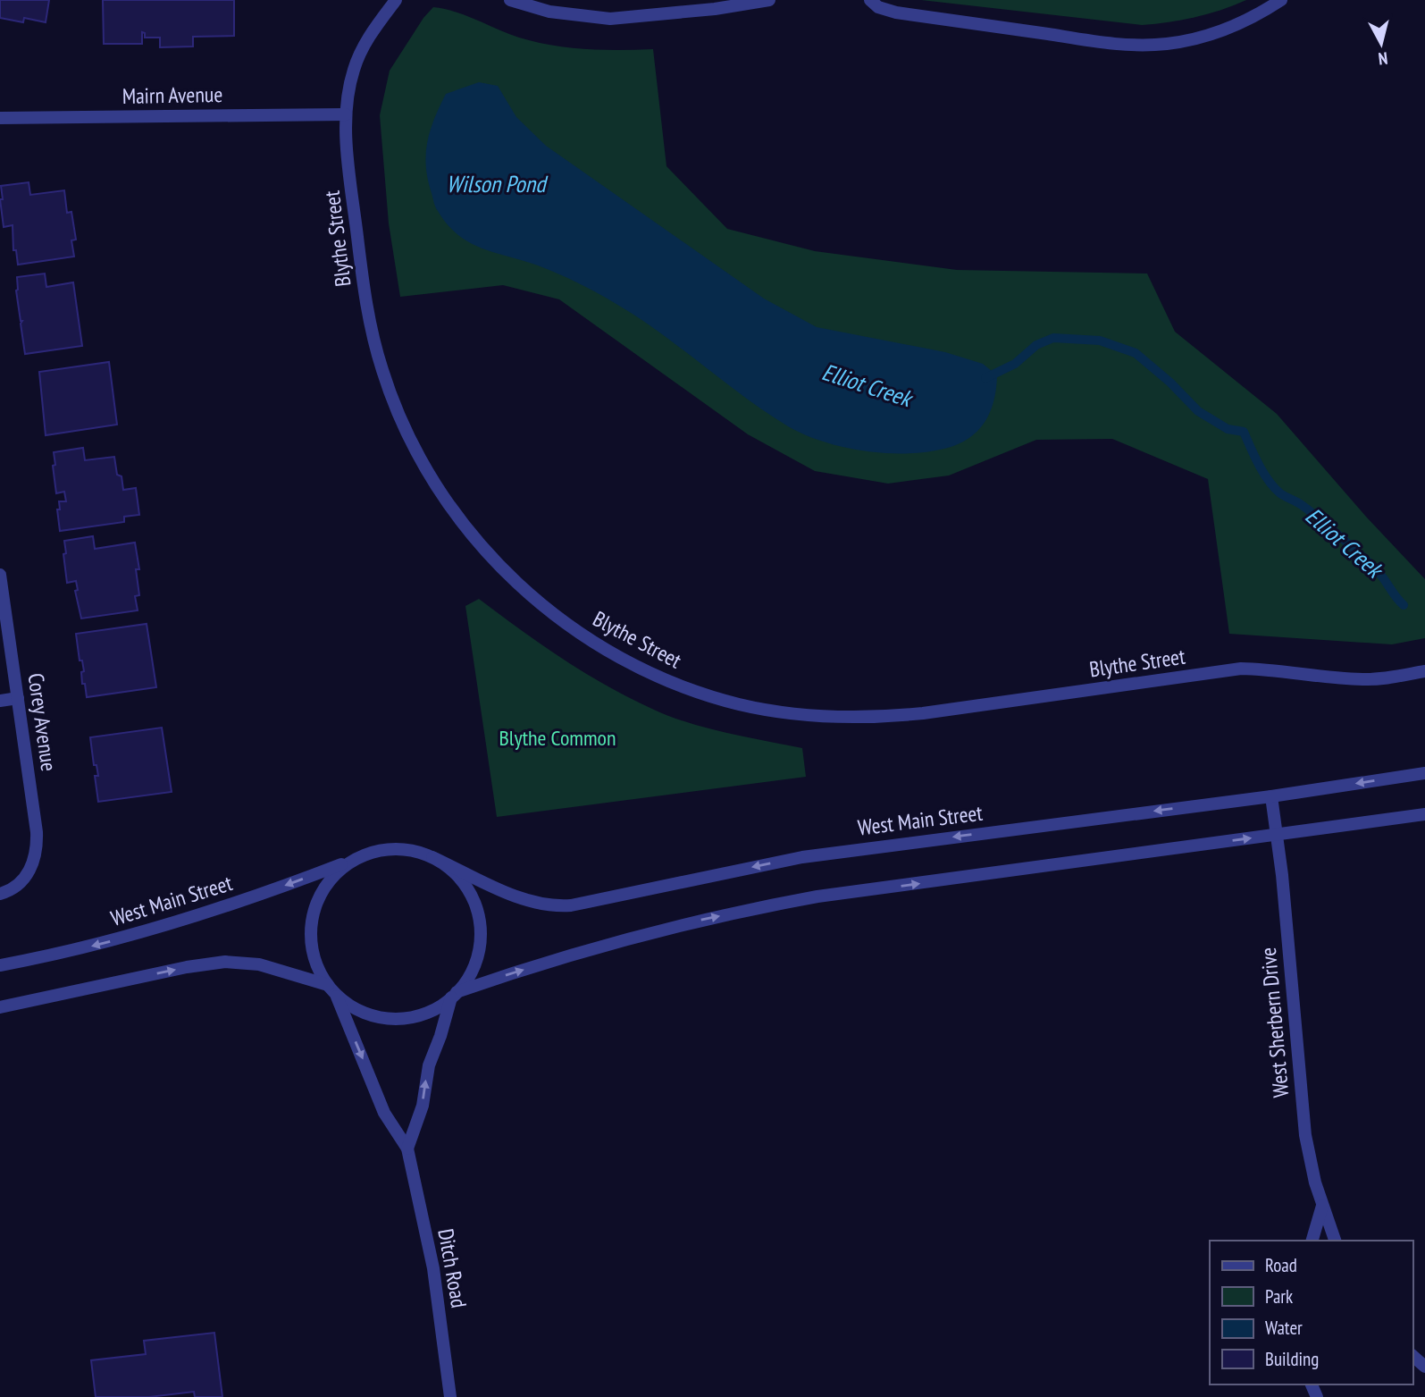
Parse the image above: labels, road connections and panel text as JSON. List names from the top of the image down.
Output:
{
  "streets": {
    "street": [
      "Mairn Avenue",
      "Blythe Street",
      "Corey Avenue",
      "West Main Street",
      "West Sherbern Drive",
      "Ditch Road"
    ]
  },
  "crossings": [
    ["Mairn Avenue", "Blythe Street"],
    ["West Main Street", "West Sherbern Drive"],
    ["West Main Street", "Ditch Road"]
  ],
  "one_way": ["Ditch Road"],
  "water": ["Wilson Pond", "Elliot Creek"],
  "parks": ["Blythe Common"],
  "legend": [
    "Road",
    "Park",
    "Water",
    "Building"
  ],
  "north": "bottom"
}
